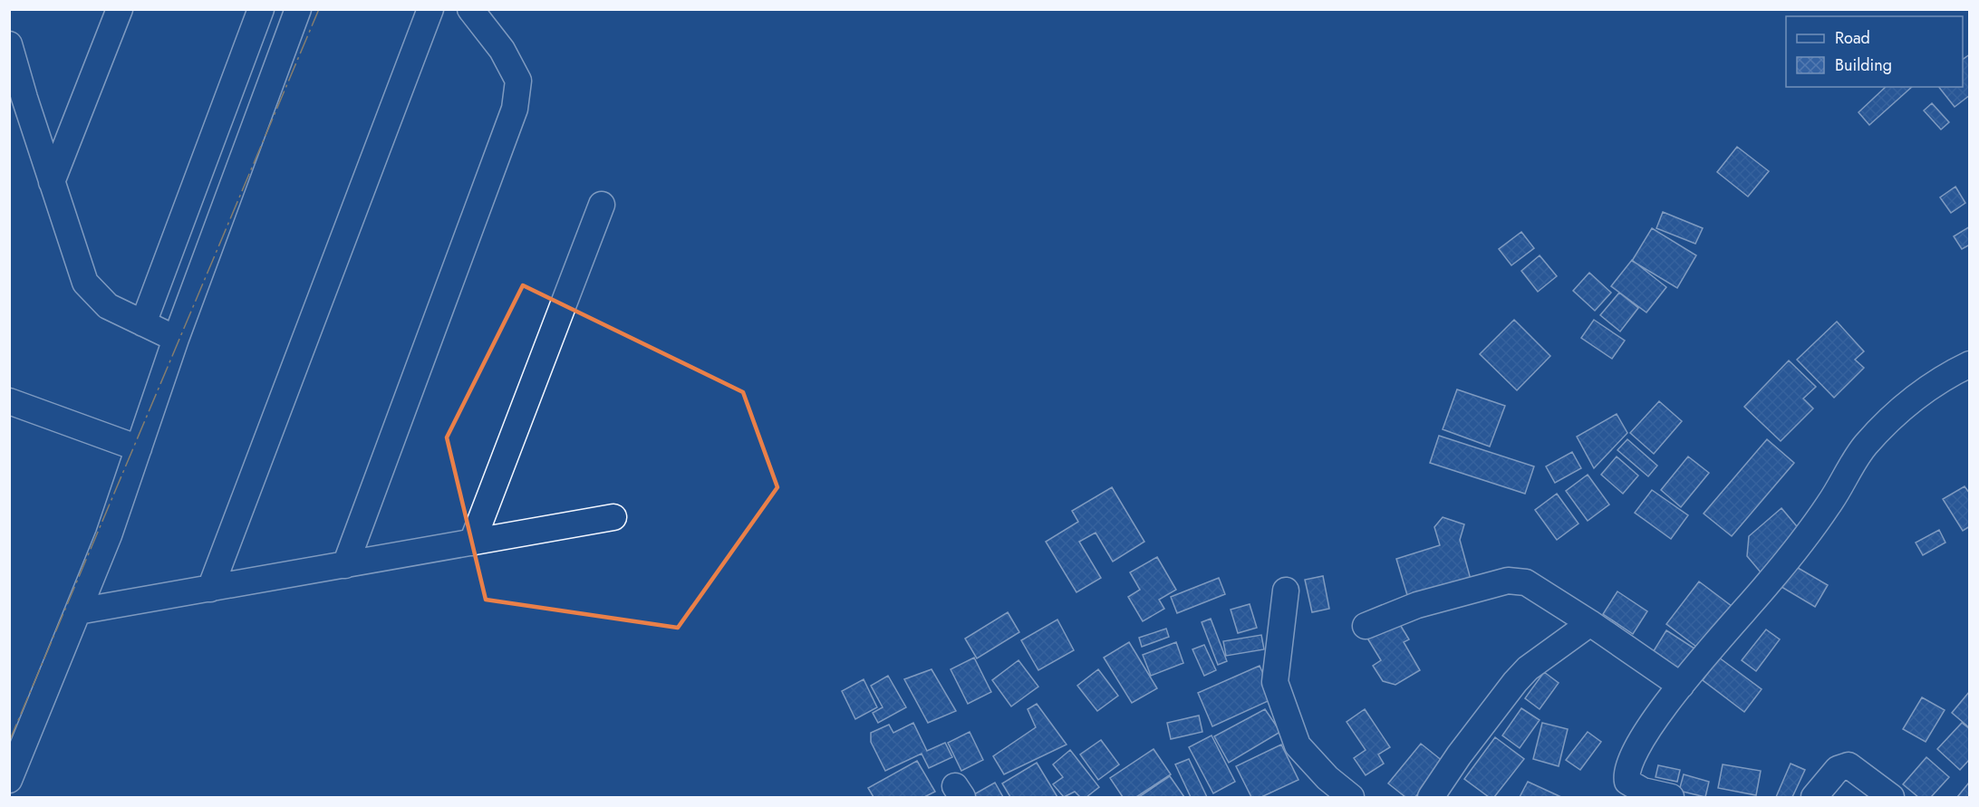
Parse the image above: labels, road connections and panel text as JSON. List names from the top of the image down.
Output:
{
  "legend": ["Road", "Building"]
}
